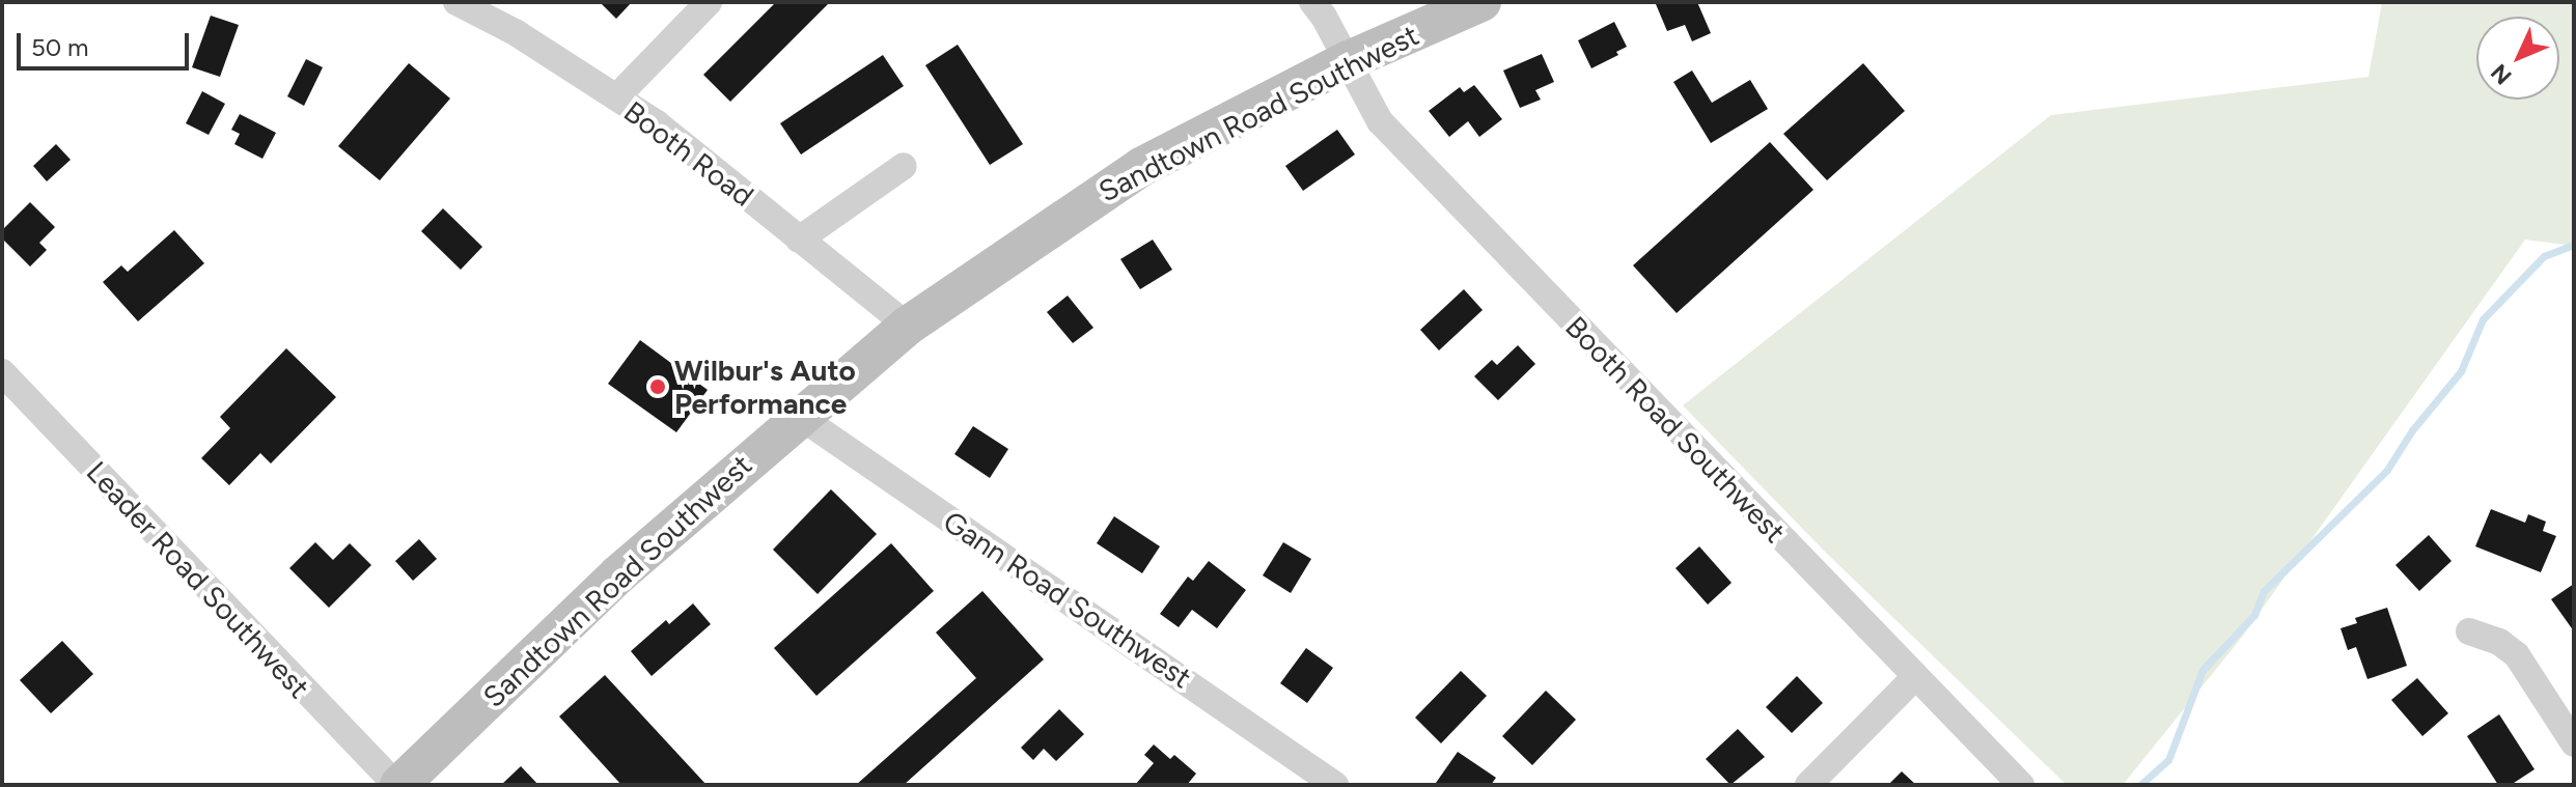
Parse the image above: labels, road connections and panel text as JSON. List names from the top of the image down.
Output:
{
  "streets": {
    "street": [
      "Sandtown Road Southwest",
      "Booth Road",
      "Booth Road Southwest",
      "Leader Road Southwest",
      "Gann Road Southwest"
    ]
  },
  "crossings": [
    ["Sandtown Road Southwest", "Booth Road"],
    ["Sandtown Road Southwest", "Booth Road Southwest"],
    ["Sandtown Road Southwest", "Leader Road Southwest"],
    ["Sandtown Road Southwest", "Gann Road Southwest"]
  ],
  "places": ["Wilbur's Auto Performance"],
  "scale_bar": "50 m",
  "north": "bottom left"
}
